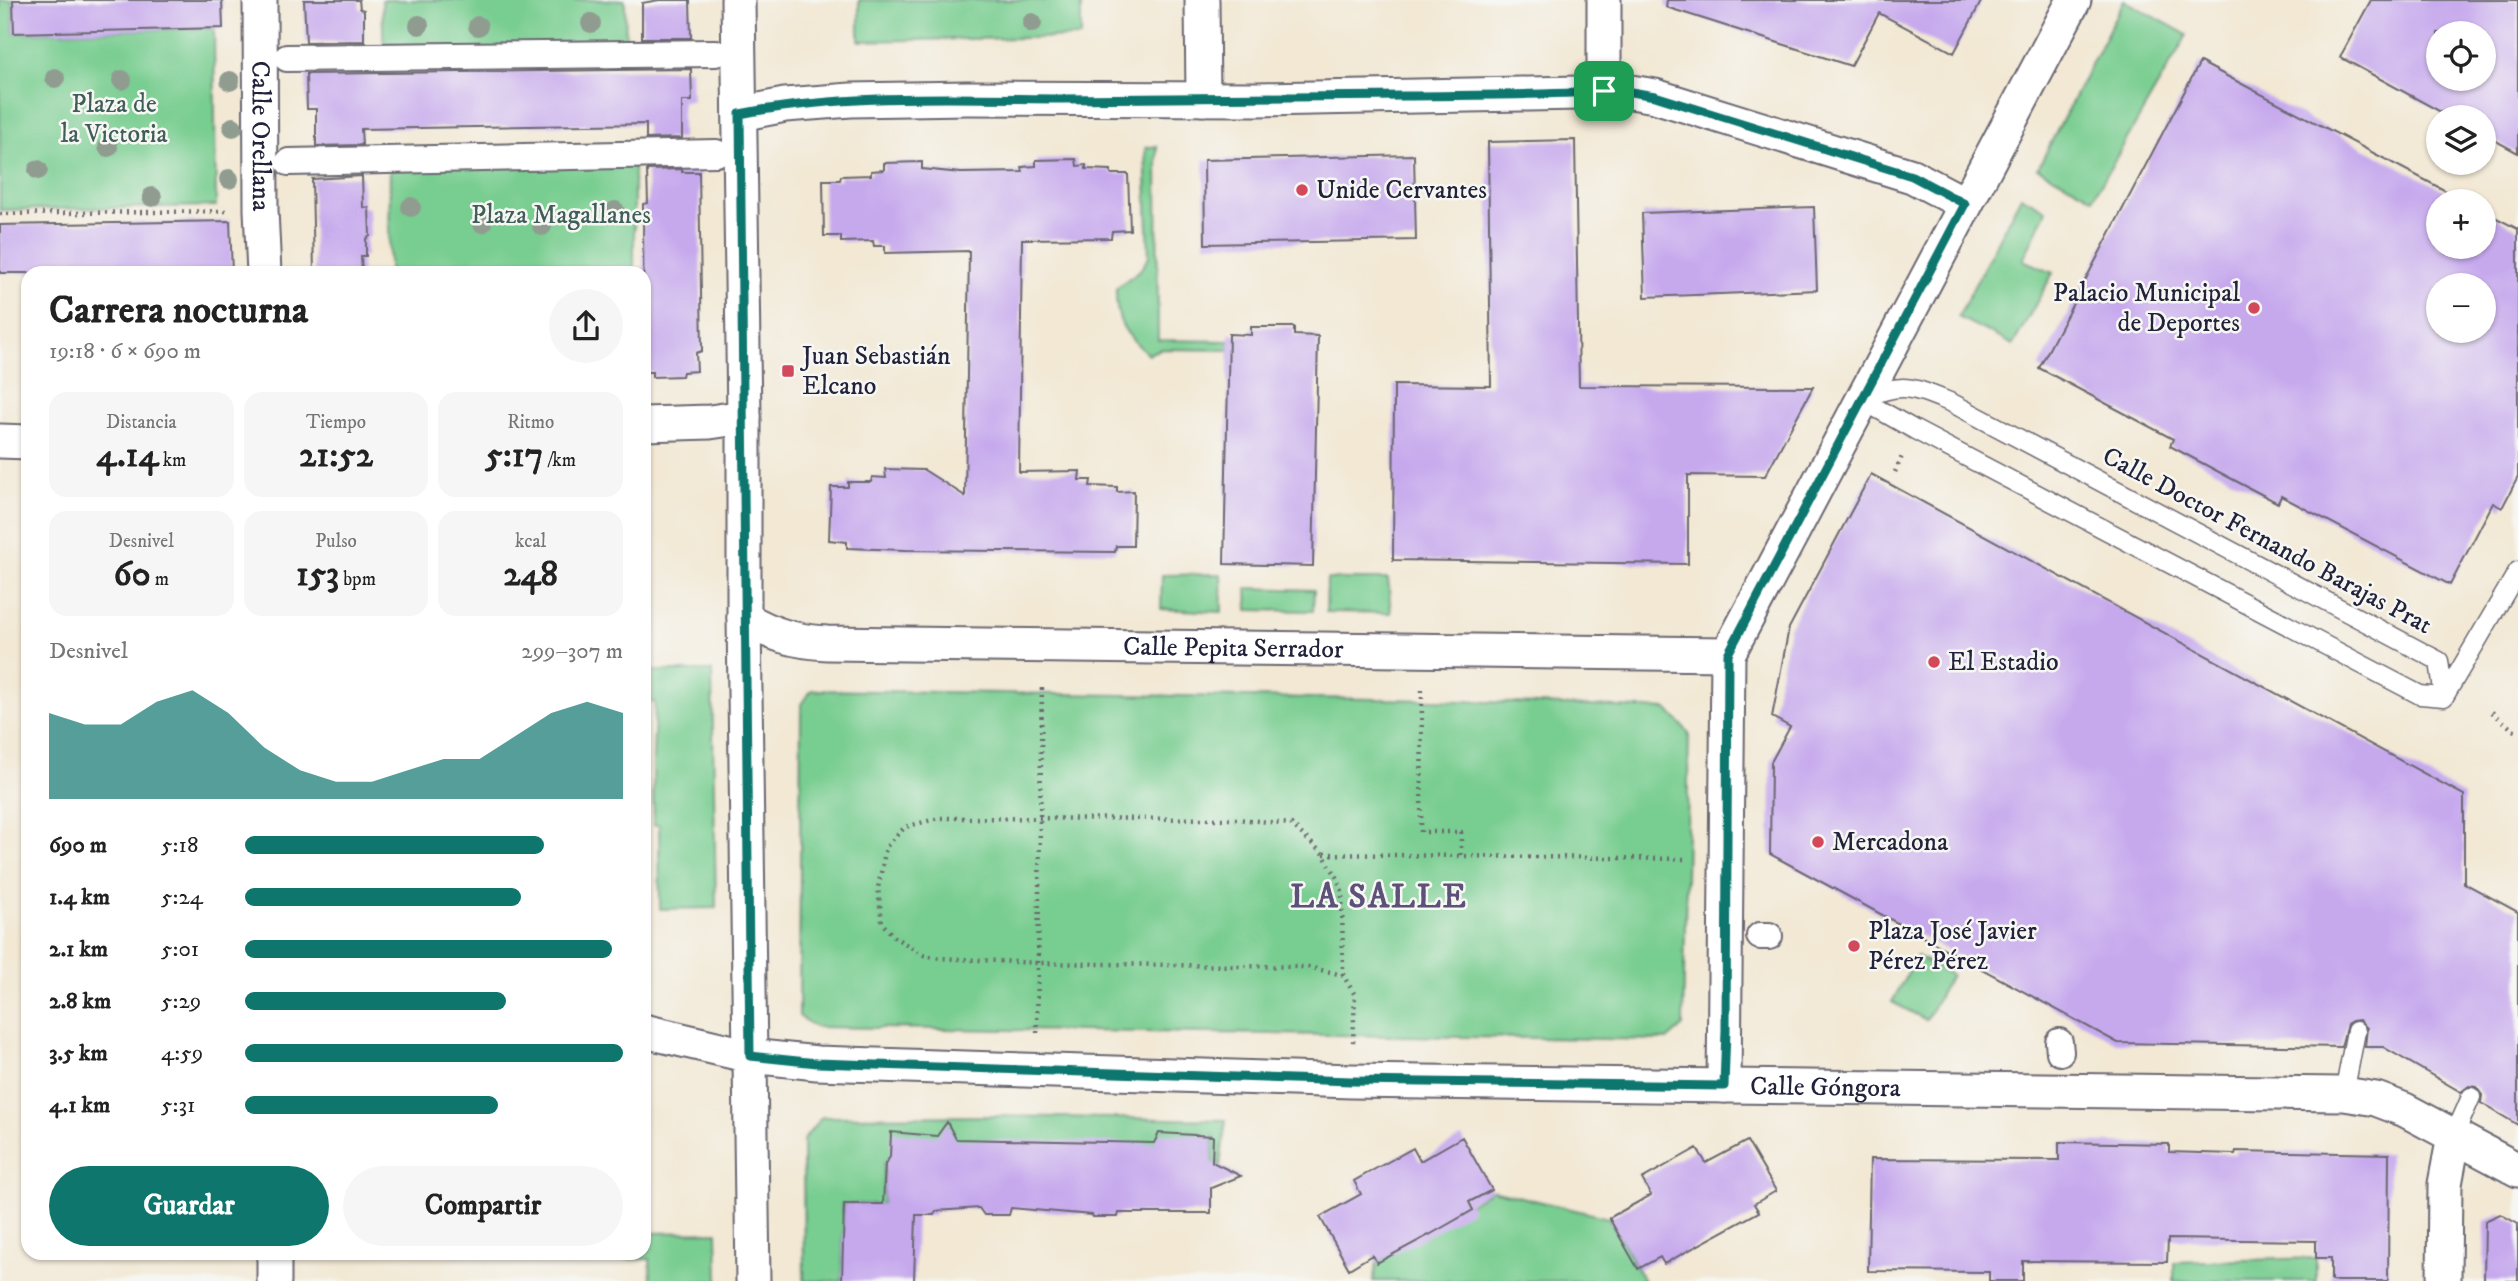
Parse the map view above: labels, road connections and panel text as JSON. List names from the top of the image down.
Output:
{
  "streets": {
    "street": ["Calle Orellana", "Calle Pepita Serrador", "Calle Góngora"],
    "lane": ["Calle Doctor Fernando Barajas Prat"]
  },
  "districts": ["LA SALLE"],
  "parks": ["Plaza de la Victoria", "Plaza Magallanes"],
  "places": {
    "other": [
      "Unide Cervantes",
      "Palacio Municipal de Deportes",
      "El Estadio",
      "Mercadona",
      "Plaza José Javier Pérez Pérez"
    ],
    "transit": ["Juan Sebastián Elcano"]
  },
  "page": {
    "map_buttons": ["+", "−"],
    "heading": ["Carrera nocturna", "19:18 · 6 × 690 m"],
    "stats": [
      ["Distancia", "4.14 km"],
      ["Tiempo", "21:52"],
      ["Ritmo", "5:17 /km"],
      ["Desnivel", "60 m"],
      ["Pulso", "153 bpm"],
      ["kcal", "248"]
    ],
    "chart": ["Desnivel", "299–307 m"],
    "list": [
      {
        "name": "690 m",
        "note": "5:18"
      },
      {
        "name": "1.4 km",
        "note": "5:24"
      },
      {
        "name": "2.1 km",
        "note": "5:01"
      },
      {
        "name": "2.8 km",
        "note": "5:29"
      },
      {
        "name": "3.5 km",
        "note": "4:59"
      },
      {
        "name": "4.1 km",
        "note": "5:31"
      }
    ],
    "buttons": ["Guardar", "Compartir"]
  }
}
